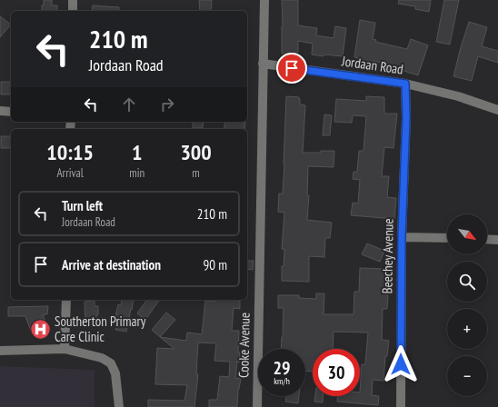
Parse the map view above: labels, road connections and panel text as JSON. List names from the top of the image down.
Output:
{
  "streets": {
    "street": ["Jordaan Road", "Beechey Avenue", "Cooke Avenue"]
  },
  "crossings": [
    ["Jordaan Road", "Beechey Avenue"],
    ["Jordaan Road", "Cooke Avenue"]
  ],
  "places": {
    "hospital": ["Southerton Primary Care Clinic"]
  },
  "north": "bottom right",
  "page": {
    "turn": ["210 m", "Jordaan Road"],
    "eta": [
      "10:15",
      "Arrival",
      "1",
      "min",
      "300",
      "m"
    ],
    "list": [
      {
        "name": "Turn left",
        "note": "Jordaan Road",
        "value": "210 m"
      },
      {
        "name": "Arrive at destination",
        "value": "90 m"
      }
    ],
    "map_buttons": ["+", "−"],
    "speed": "29 km/h",
    "limit": "30"
  }
}
